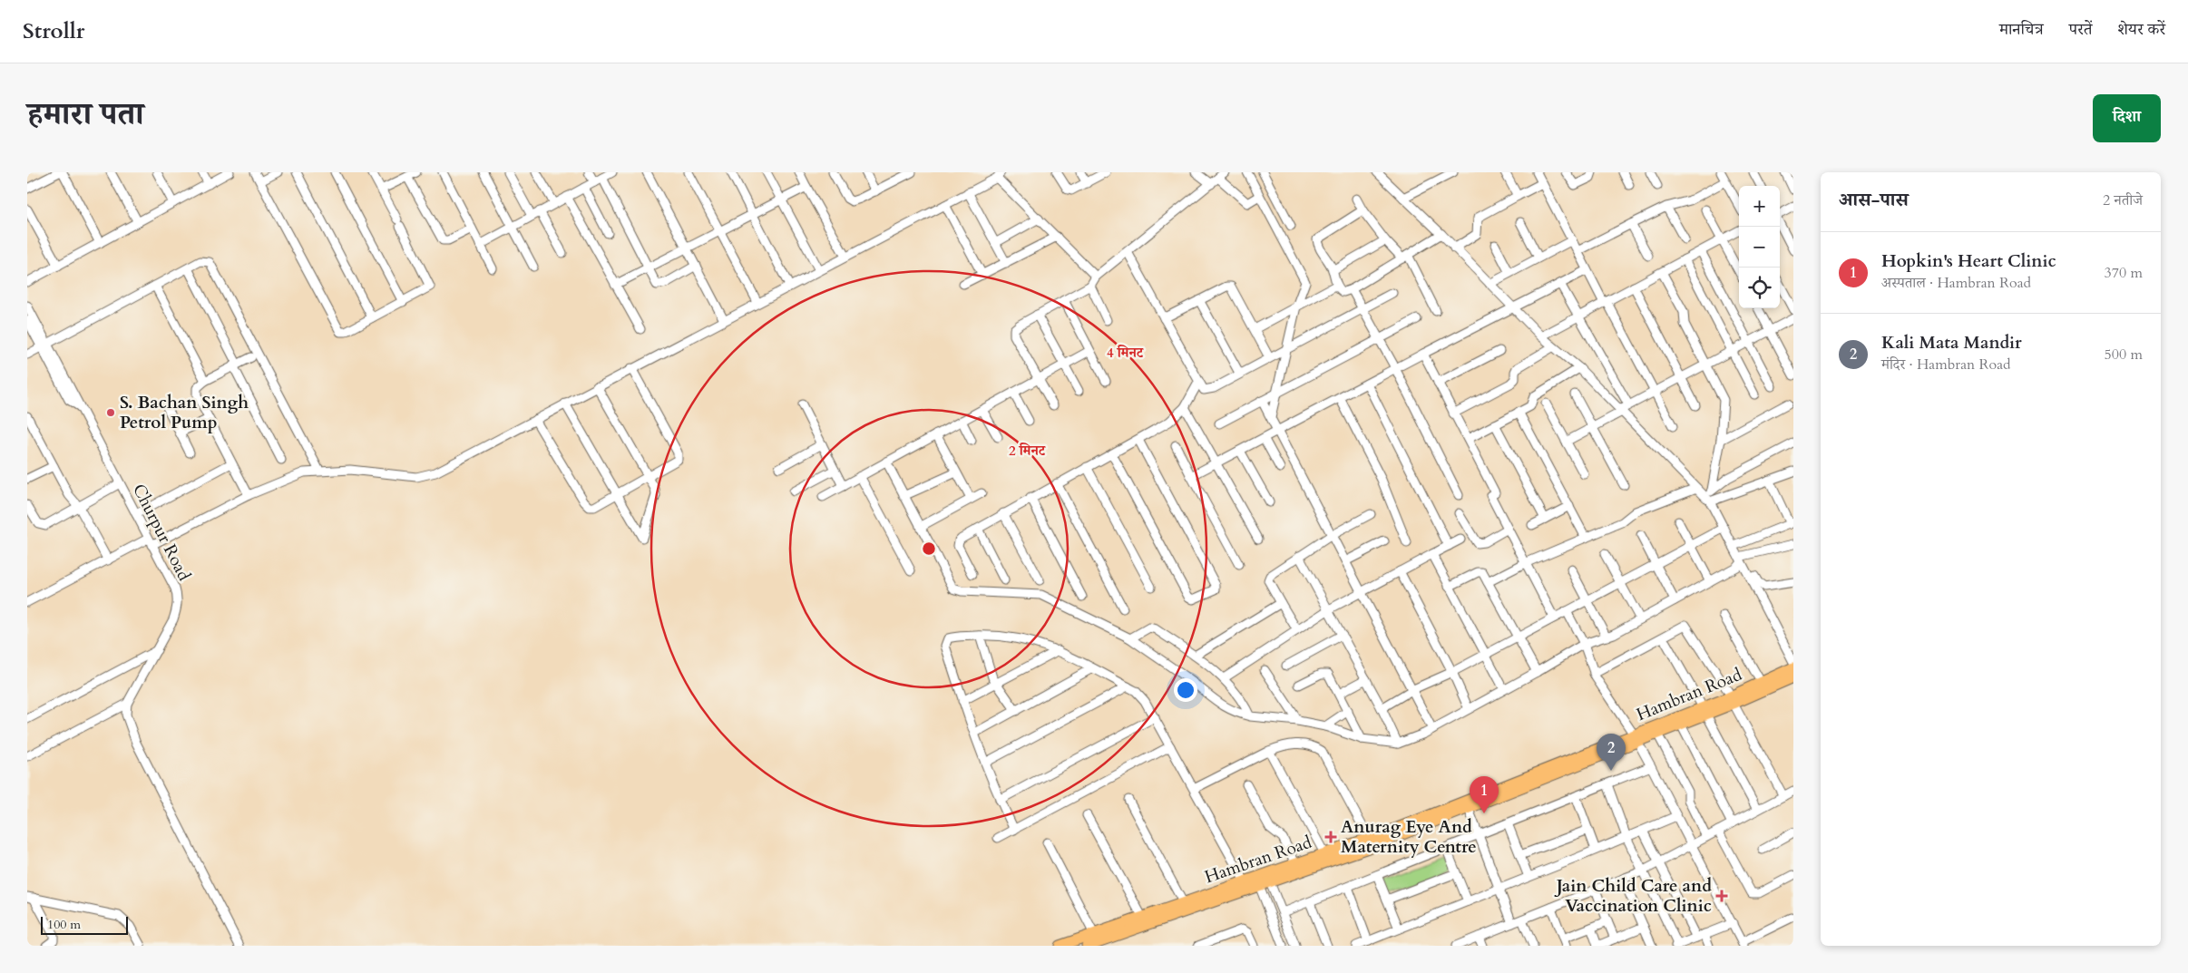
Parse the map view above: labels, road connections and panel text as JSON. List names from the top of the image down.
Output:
{
  "streets": {
    "main road": ["Hambran Road"],
    "street": ["Churpur Road"]
  },
  "places": {
    "other": ["S. Bachan Singh Petrol Pump"],
    "health": ["Anurag Eye And Maternity Centre", "Jain Child Care and Vaccination Clinic"]
  },
  "scale_bar": "100 m",
  "page": {
    "header": "Strollr",
    "nav": ["मानचित्र", "परतें", "शेयर करें"],
    "title": "हमारा पता",
    "buttons": "दिशा",
    "heading": ["आस-पास", "2 नतीजे"],
    "map_buttons": ["+", "−"],
    "list": [
      {
        "mark": "1",
        "name": "Hopkin's Heart Clinic",
        "note": "अस्पताल · Hambran Road",
        "value": "370 m"
      },
      {
        "mark": "2",
        "name": "Kali Mata Mandir",
        "note": "मंदिर · Hambran Road",
        "value": "500 m"
      }
    ],
    "pins": ["2", "1"],
    "scale": "100 m"
  },
  "rings": ["4 मिनट", "2 मिनट"]
}
